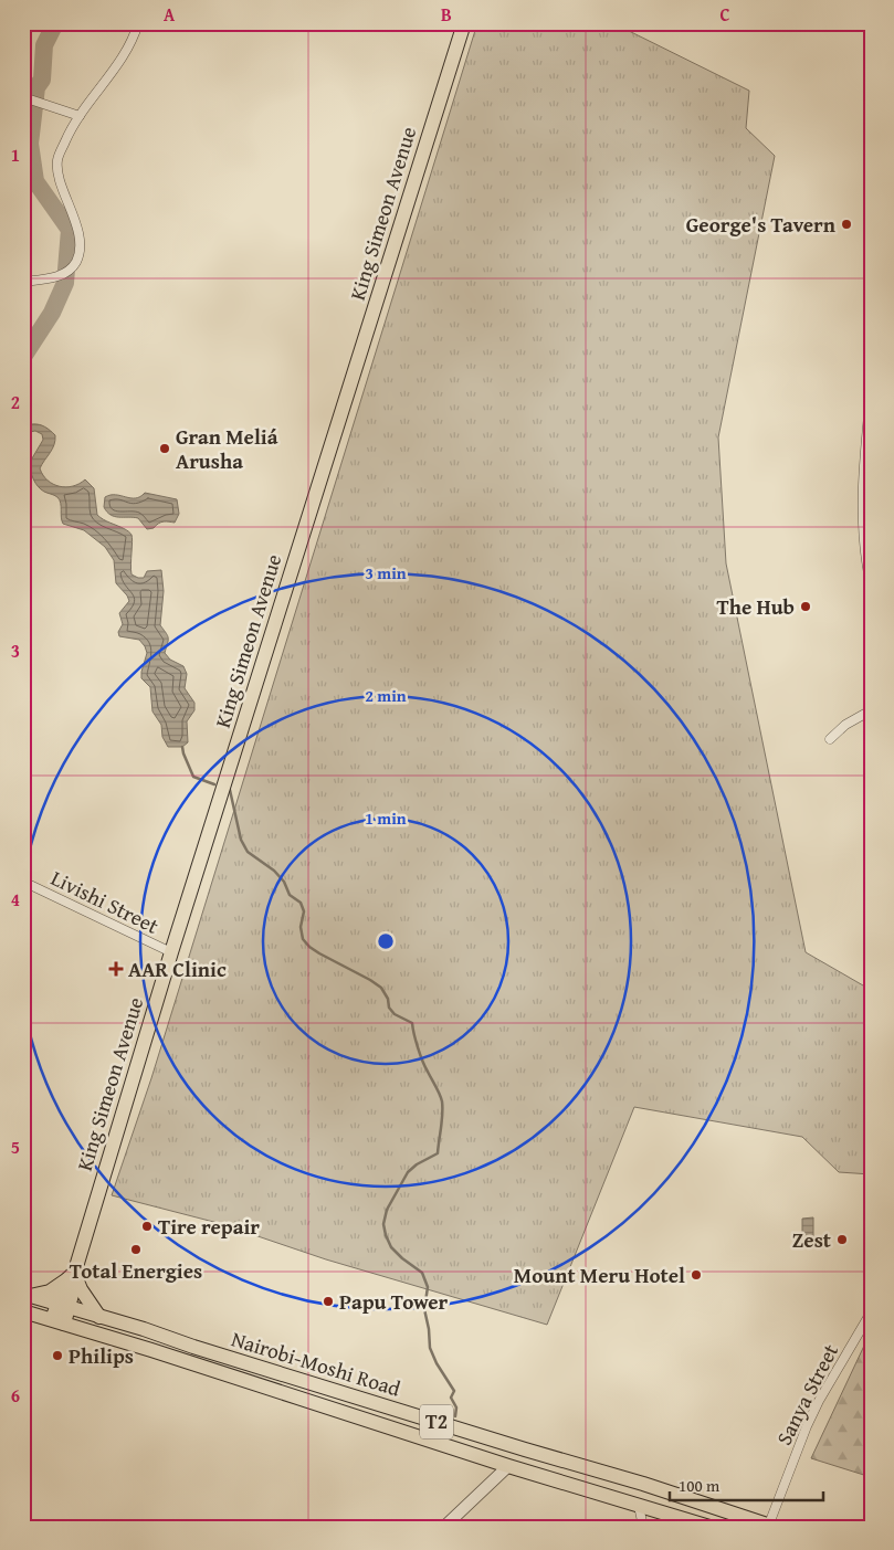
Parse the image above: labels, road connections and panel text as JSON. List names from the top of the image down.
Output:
{
  "streets": {
    "main road": ["King Simeon Avenue", "Nairobi-Moshi Road", "T2"],
    "street": ["Livishi Street", "Sanya Street"]
  },
  "crossings": [
    ["King Simeon Avenue", "Livishi Street"],
    ["King Simeon Avenue", "Nairobi-Moshi Road"],
    ["King Simeon Avenue", "T2"],
    ["Nairobi-Moshi Road", "Sanya Street"],
    ["Nairobi-Moshi Road", "T2"]
  ],
  "places": {
    "other": [
      "George's Tavern",
      "Gran Meliá Arusha",
      "The Hub",
      "Tire repair",
      "Zest",
      "Total Energies",
      "Mount Meru Hotel",
      "Papu Tower",
      "Philips"
    ],
    "health": ["AAR Clinic"]
  },
  "scale_bar": "100 m",
  "grid": {
    "columns": ["A", "B", "C"],
    "rows": [
      "1",
      "2",
      "3",
      "4",
      "5",
      "6"
    ]
  },
  "rings": ["3 min", "2 min", "1 min"]
}
